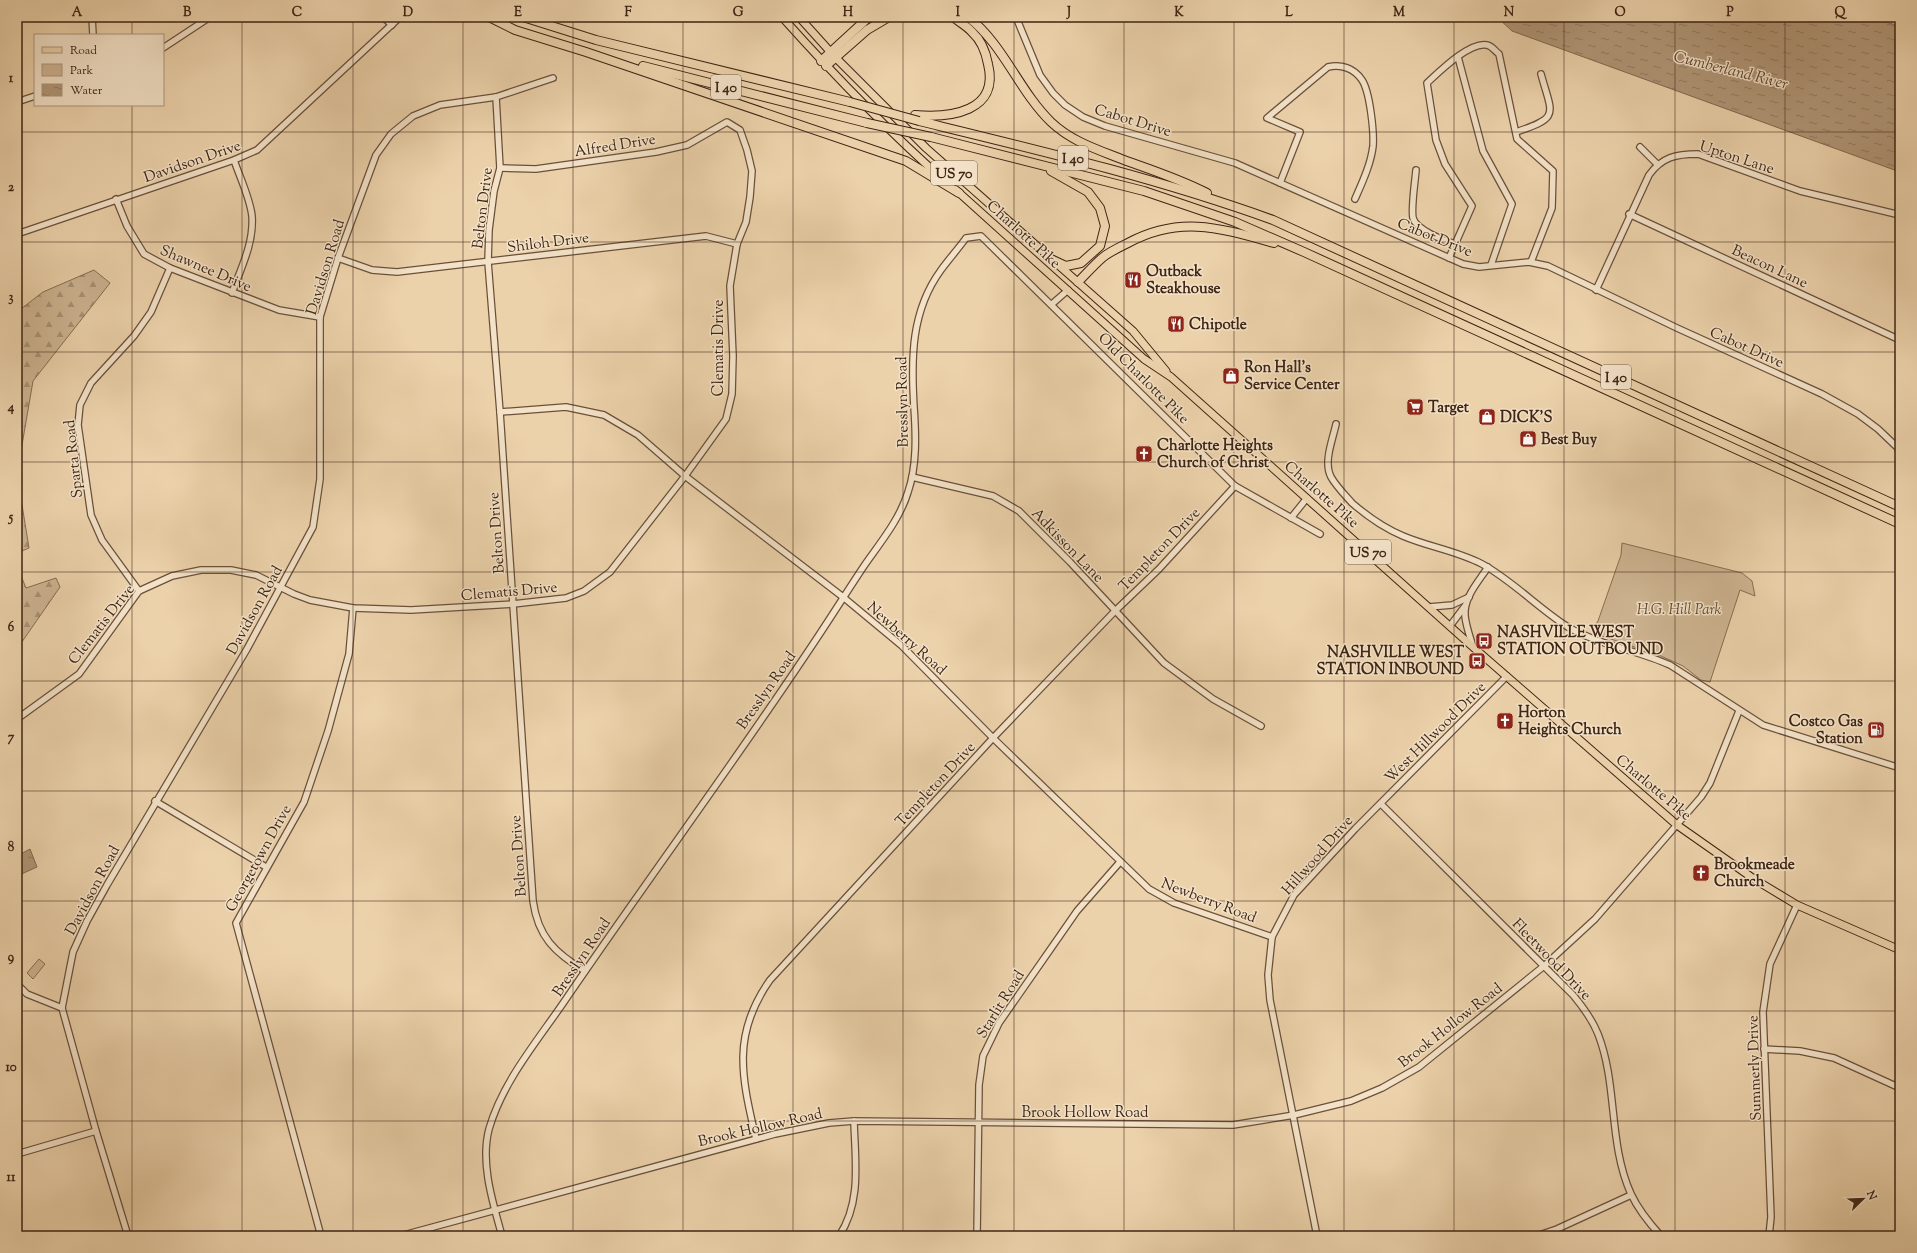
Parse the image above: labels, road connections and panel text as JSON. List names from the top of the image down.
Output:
{
  "streets": {
    "highway": ["I 40"],
    "main road": ["US 70", "Charlotte Pike"],
    "street": [
      "Cabot Drive",
      "Alfred Drive",
      "Upton Lane",
      "Davidson Drive",
      "Belton Drive",
      "Shiloh Drive",
      "Beacon Lane",
      "Davidson Road",
      "Shawnee Drive",
      "Clematis Drive",
      "Old Charlotte Pike",
      "Bresslyn Road",
      "Sparta Road",
      "Adkisson Lane",
      "Templeton Drive",
      "Newberry Road",
      "West Hillwood Drive",
      "Hillwood Drive",
      "Georgetown Drive",
      "Fleetwood Drive",
      "Starlit Road",
      "Brook Hollow Road",
      "Summerly Drive"
    ]
  },
  "crossings": [
    ["Alfred Drive", "Belton Drive"],
    ["Alfred Drive", "Clematis Drive"],
    ["Davidson Drive", "Shawnee Drive"],
    ["Belton Drive", "Shiloh Drive"],
    ["Belton Drive", "Davidson Road"],
    ["Belton Drive", "Clematis Drive"],
    ["Belton Drive", "Bresslyn Road"],
    ["Belton Drive", "Newberry Road"],
    ["Charlotte Pike", "West Hillwood Drive"],
    ["Charlotte Pike", "Brook Hollow Road"],
    ["Charlotte Pike", "Summerly Drive"],
    ["Shiloh Drive", "Davidson Road"],
    ["Shiloh Drive", "Clematis Drive"],
    ["Davidson Road", "Shawnee Drive"],
    ["Davidson Road", "Clematis Drive"],
    ["Shawnee Drive", "Sparta Road"],
    ["Clematis Drive", "Sparta Road"],
    ["Clematis Drive", "Newberry Road"],
    ["Clematis Drive", "Georgetown Drive"],
    ["Old Charlotte Pike", "Bresslyn Road"],
    ["Old Charlotte Pike", "Templeton Drive"],
    ["Bresslyn Road", "Adkisson Lane"],
    ["Bresslyn Road", "Newberry Road"],
    ["Bresslyn Road", "Brook Hollow Road"],
    ["Adkisson Lane", "Templeton Drive"],
    ["Templeton Drive", "Newberry Road"],
    ["Templeton Drive", "Brook Hollow Road"],
    ["Newberry Road", "Hillwood Drive"],
    ["Newberry Road", "Starlit Road"],
    ["West Hillwood Drive", "Hillwood Drive"],
    ["West Hillwood Drive", "Fleetwood Drive"],
    ["Hillwood Drive", "Fleetwood Drive"],
    ["Hillwood Drive", "Brook Hollow Road"],
    ["Fleetwood Drive", "Brook Hollow Road"],
    ["Starlit Road", "Brook Hollow Road"]
  ],
  "water": ["Cumberland River"],
  "parks": ["H.G. Hill Park"],
  "places": {
    "restaurant": ["Outback Steakhouse", "Chipotle"],
    "shop": ["Ron Hall's Service Center", "DICK’S", "Best Buy"],
    "supermarket": ["Target"],
    "church": ["Charlotte Heights Church of Christ", "Horton Heights Church", "Brookmeade Church"],
    "bus stop": ["NASHVILLE WEST STATION OUTBOUND", "NASHVILLE WEST STATION INBOUND"],
    "fuel station": ["Costco Gas Station"]
  },
  "legend": ["Road", "Park", "Water"],
  "north": "top right",
  "grid": {
    "columns": [
      "A",
      "B",
      "C",
      "D",
      "E",
      "F",
      "G",
      "H",
      "I",
      "J",
      "K",
      "L",
      "M",
      "N",
      "O",
      "P",
      "Q"
    ],
    "rows": [
      "1",
      "2",
      "3",
      "4",
      "5",
      "6",
      "7",
      "8",
      "9",
      "10",
      "11"
    ]
  }
}
